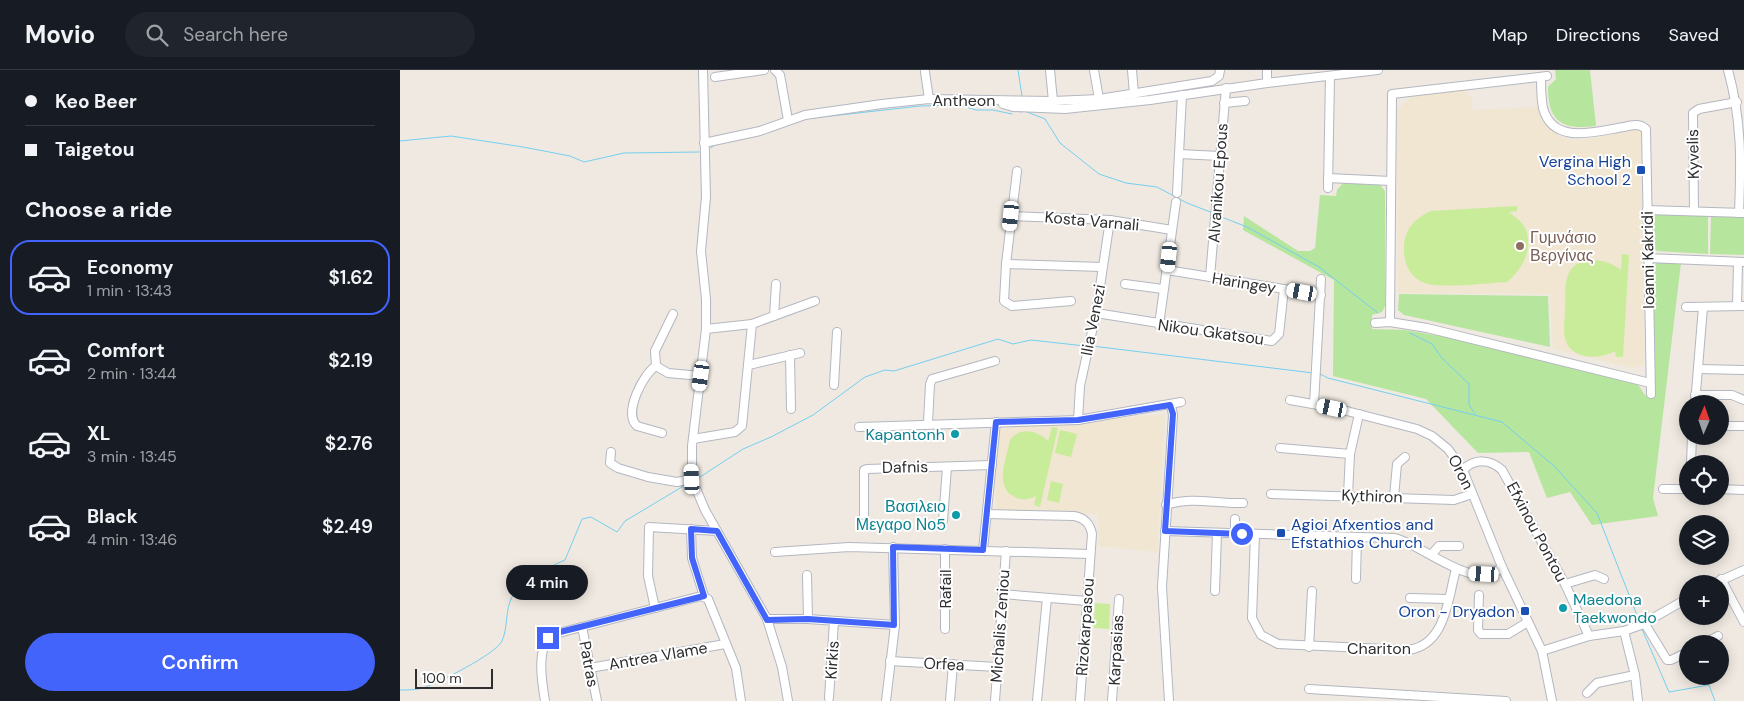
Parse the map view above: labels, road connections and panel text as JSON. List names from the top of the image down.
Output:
{
  "streets": {
    "street": [
      "Antheon",
      "Kyvelis",
      "Alvanikou Epous",
      "Kosta Varnali",
      "Ioanni Kakridi",
      "Haringey",
      "Ilia Venezi",
      "Nikou Gkatsou",
      "Dafnis",
      "Oron",
      "Kythiron",
      "Efxinou Pontou",
      "Rafail",
      "Michalis Zeniou",
      "Rizokarpasou",
      "Chariton",
      "Karpasias",
      "Antrea Vlame",
      "Kirkis",
      "Patras",
      "Orfea"
    ]
  },
  "crossings": [
    ["Alvanikou Epous", "Haringey"],
    ["Kosta Varnali", "Ilia Venezi"],
    ["Haringey", "Nikou Gkatsou"],
    ["Ilia Venezi", "Nikou Gkatsou"],
    ["Oron", "Kythiron"],
    ["Oron", "Efxinou Pontou"],
    ["Michalis Zeniou", "Orfea"],
    ["Antrea Vlame", "Patras"]
  ],
  "places": {
    "transit": ["Vergina High School 2", "Agioi Afxentios and Efstathios Church", "Oron - Dryadon"],
    "other": [
      "Γυμνάσιο Βεργίνας",
      "Kapantonh",
      "Βασιλειο Μεγαρο Νο5",
      "Maedona Taekwondo"
    ]
  },
  "scale_bar": "100 m",
  "north": "top",
  "page": {
    "header": "Movio",
    "search": "Search here",
    "nav": ["Map", "Directions", "Saved"],
    "banner": ["Keo Beer", "Taigetou"],
    "heading": "Choose a ride",
    "list": [
      {
        "name": "Economy",
        "note": "1 min · 13:43",
        "value": "$1.62"
      },
      {
        "name": "Comfort",
        "note": "2 min · 13:44",
        "value": "$2.19"
      },
      {
        "name": "XL",
        "note": "3 min · 13:45",
        "value": "$2.76"
      },
      {
        "name": "Black",
        "note": "4 min · 13:46",
        "value": "$2.49"
      }
    ],
    "map_buttons": ["+", "−"],
    "bubble": "4 min",
    "buttons": "Confirm",
    "scale": "100 m"
  }
}
